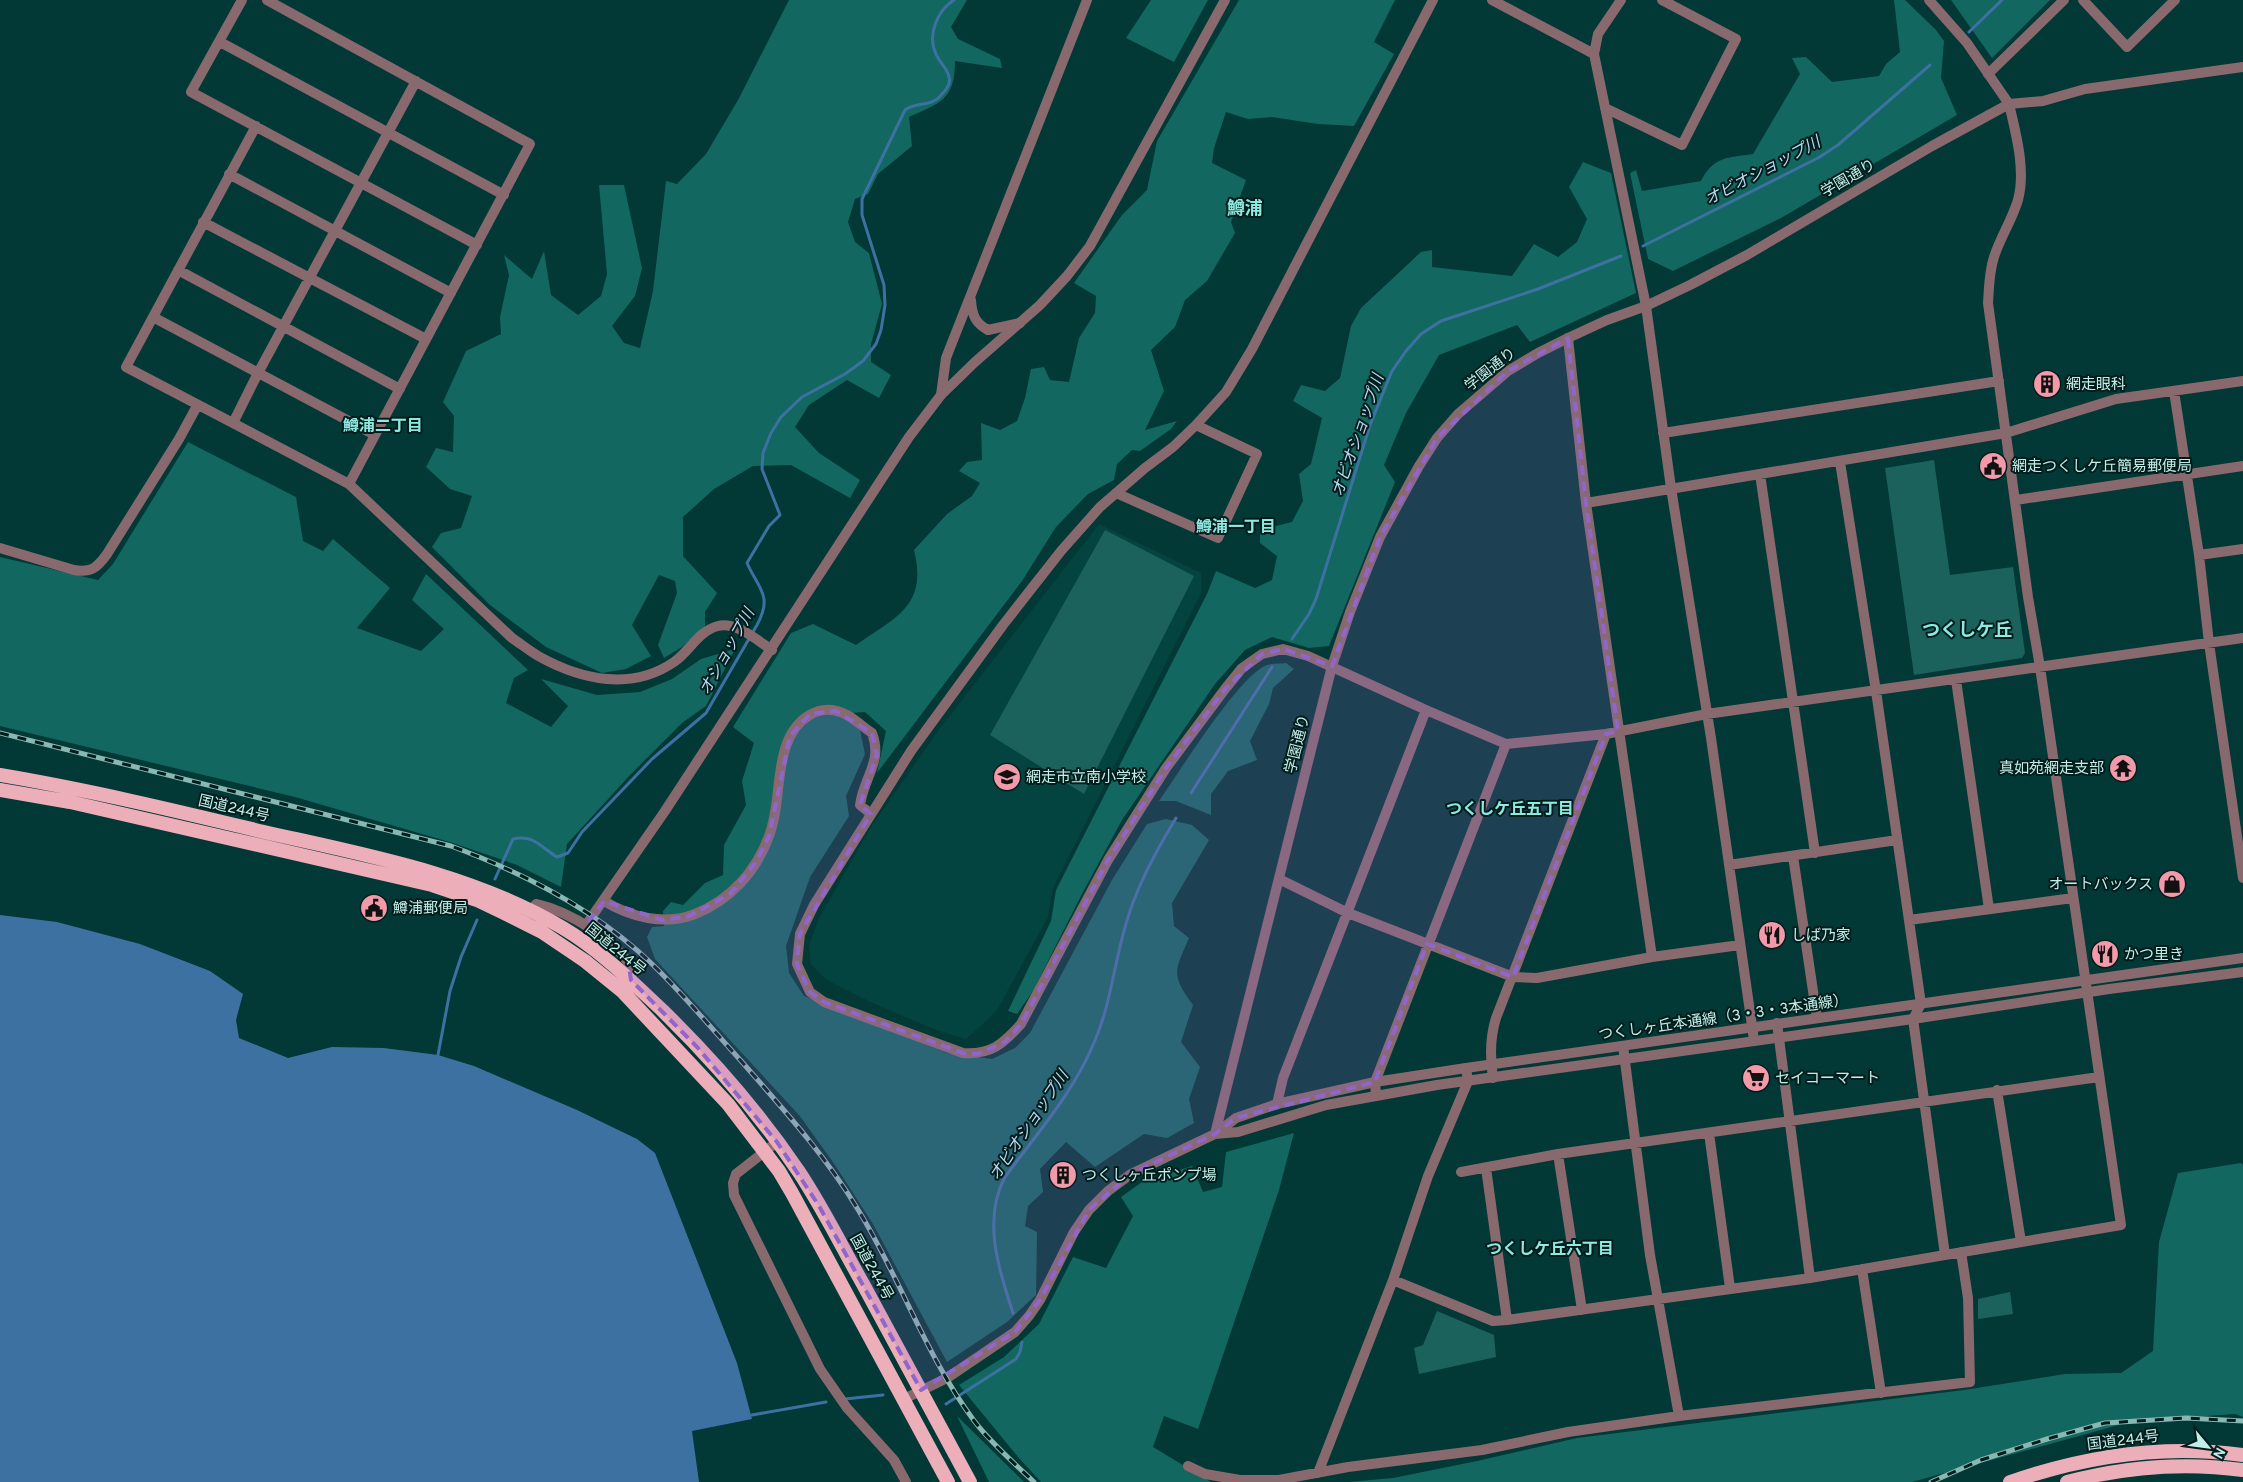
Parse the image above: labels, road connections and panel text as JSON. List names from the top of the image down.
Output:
{
  "streets": {
    "highway": ["国道244号"],
    "street": ["学園通り", "つくしヶ丘本通線（3・3・3本通線）"]
  },
  "crossings": [
    ["学園通り", "つくしヶ丘本通線（3・3・3本通線）"],
    ["国道244号", "つくしヶ丘本通線（3・3・3本通線）"]
  ],
  "districts": [
    "鱒浦",
    "鱒浦二丁目",
    "鱒浦一丁目",
    "つくしケ丘",
    "つくしケ丘五丁目",
    "つくしケ丘六丁目"
  ],
  "water": ["オビオショップ川", "オショップ川"],
  "places": {
    "building": ["網走眼科", "つくしヶ丘ポンプ場"],
    "public building": ["網走つくしケ丘簡易郵便局", "鱒浦郵便局"],
    "temple": ["真如苑網走支部"],
    "school or university": ["網走市立南小学校"],
    "shop": ["オートバックス"],
    "restaurant": ["しば乃家", "かつ里き"],
    "supermarket": ["セイコーマート"]
  },
  "north": "bottom right"
}
